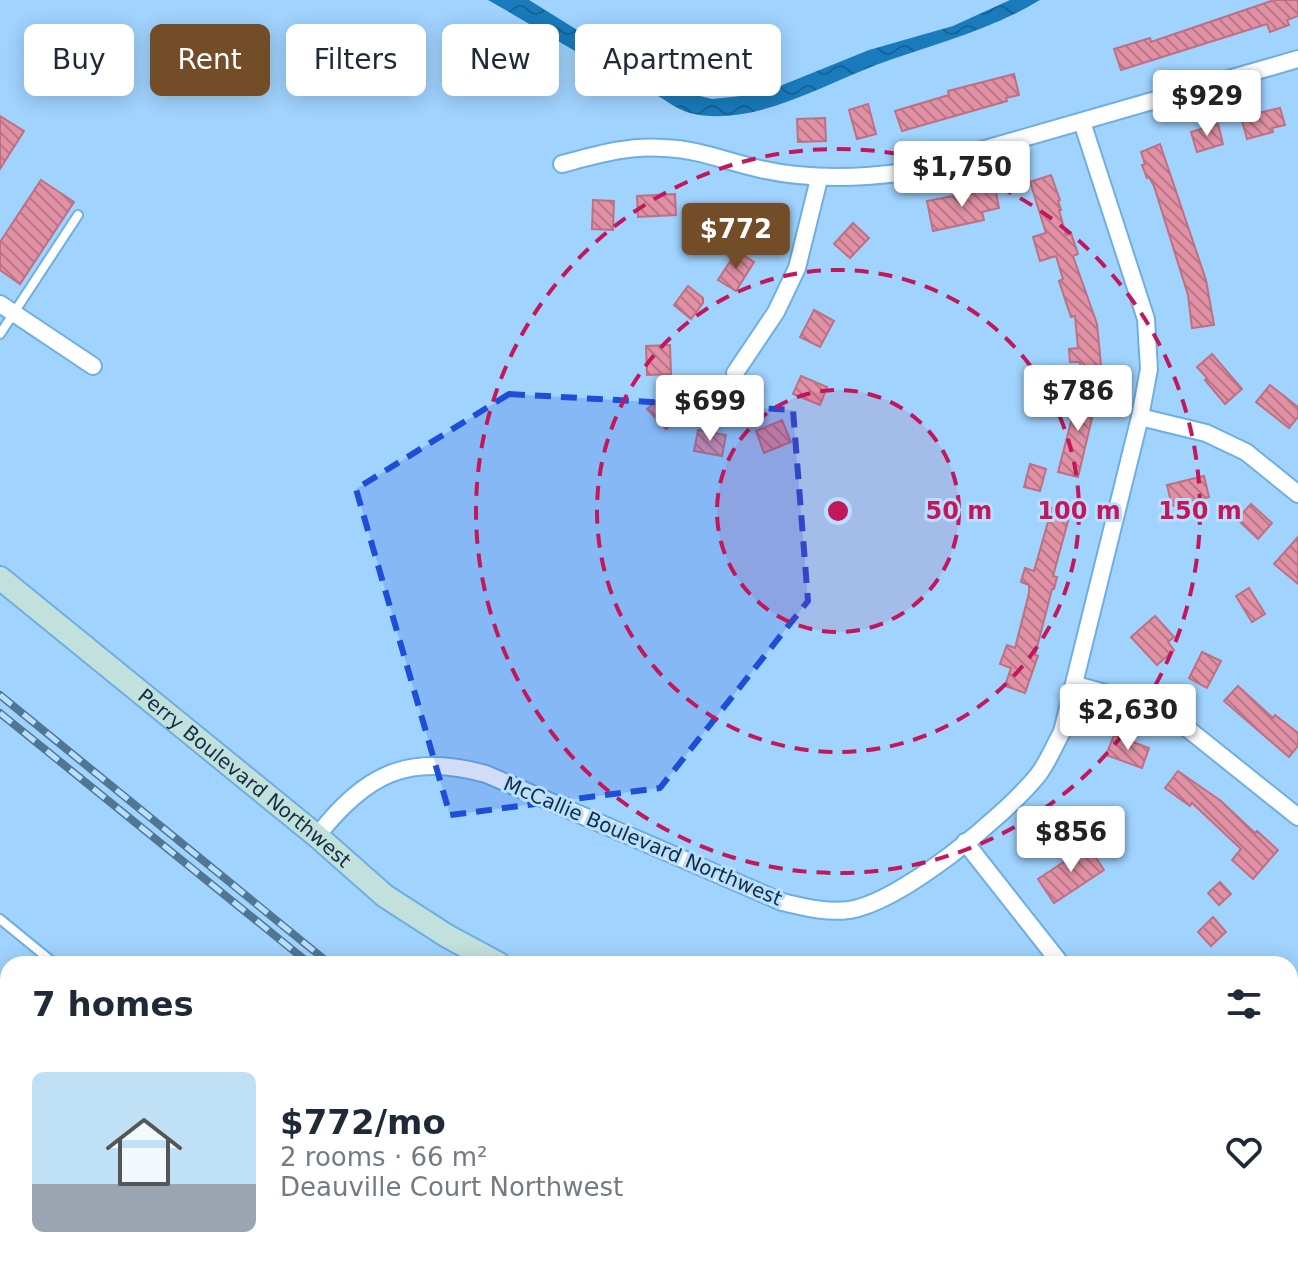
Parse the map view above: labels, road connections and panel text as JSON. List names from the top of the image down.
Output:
{
  "streets": {
    "street": ["Perry Boulevard Northwest", "McCallie Boulevard Northwest"]
  },
  "crossings": [
    ["Perry Boulevard Northwest", "McCallie Boulevard Northwest"]
  ],
  "page": {
    "chip": [
      "Buy",
      "Rent",
      "Filters",
      "New",
      "Apartment"
    ],
    "price": [
      "$929",
      "$1,750",
      "$772",
      "$786",
      "$699",
      "$2,630",
      "$856"
    ],
    "heading": "7 homes",
    "list": [
      {
        "name": "$772/mo",
        "note": "2 rooms · 66 m² · Deauville Court Northwest"
      }
    ]
  },
  "rings": ["50 m", "100 m", "150 m"]
}
